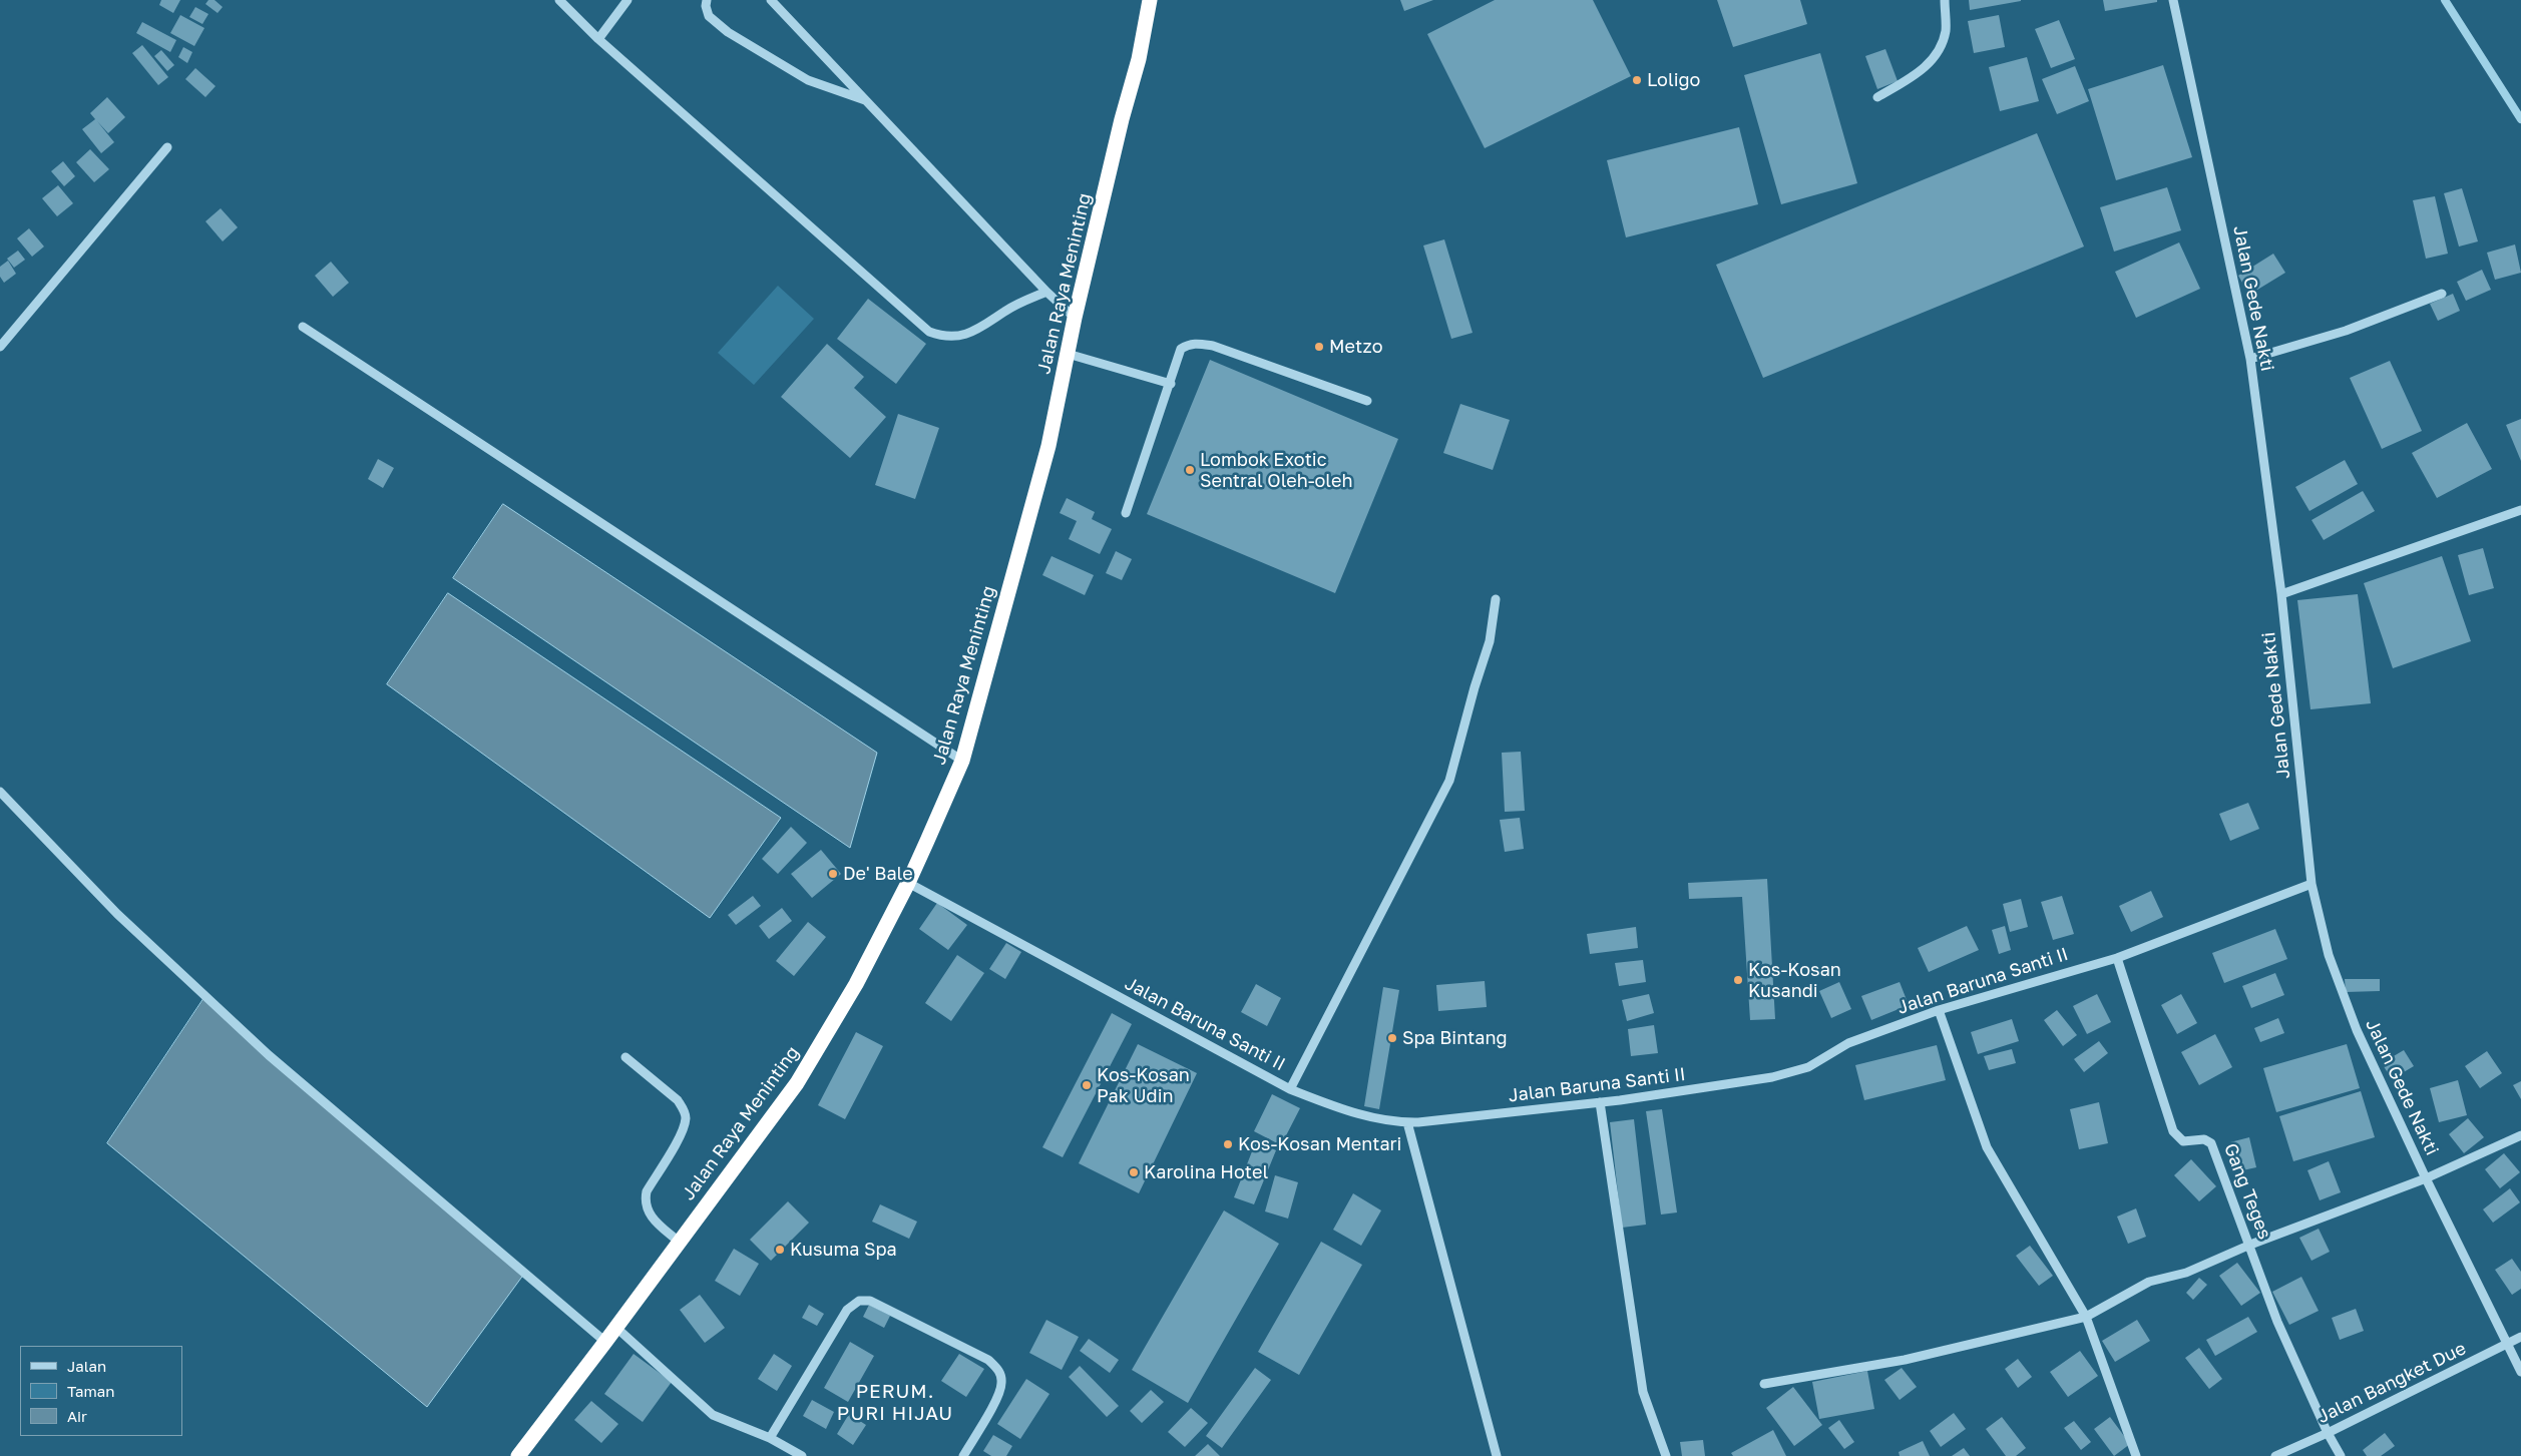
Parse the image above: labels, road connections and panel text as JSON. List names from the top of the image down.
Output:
{
  "streets": {
    "highway": ["Jalan Raya Meninting"],
    "street": [
      "Jalan Gede Nakti",
      "Jalan Baruna Santi II",
      "Gang Teges",
      "Jalan Bangket Due"
    ]
  },
  "crossings": [
    ["Jalan Raya Meninting", "Jalan Baruna Santi II"],
    ["Jalan Gede Nakti", "Jalan Baruna Santi II"],
    ["Jalan Gede Nakti", "Jalan Bangket Due"],
    ["Jalan Baruna Santi II", "Gang Teges"],
    ["Gang Teges", "Jalan Bangket Due"]
  ],
  "districts": ["PERUM. PURI HIJAU"],
  "places": [
    "Loligo",
    "Metzo",
    "Lombok Exotic Sentral Oleh-oleh",
    "De' Bale",
    "Kos-Kosan Kusandi",
    "Spa Bintang",
    "Kos-Kosan Pak Udin",
    "Kos-Kosan Mentari",
    "Karolina Hotel",
    "Kusuma Spa"
  ],
  "legend": ["Jalan", "Taman", "Air"]
}
